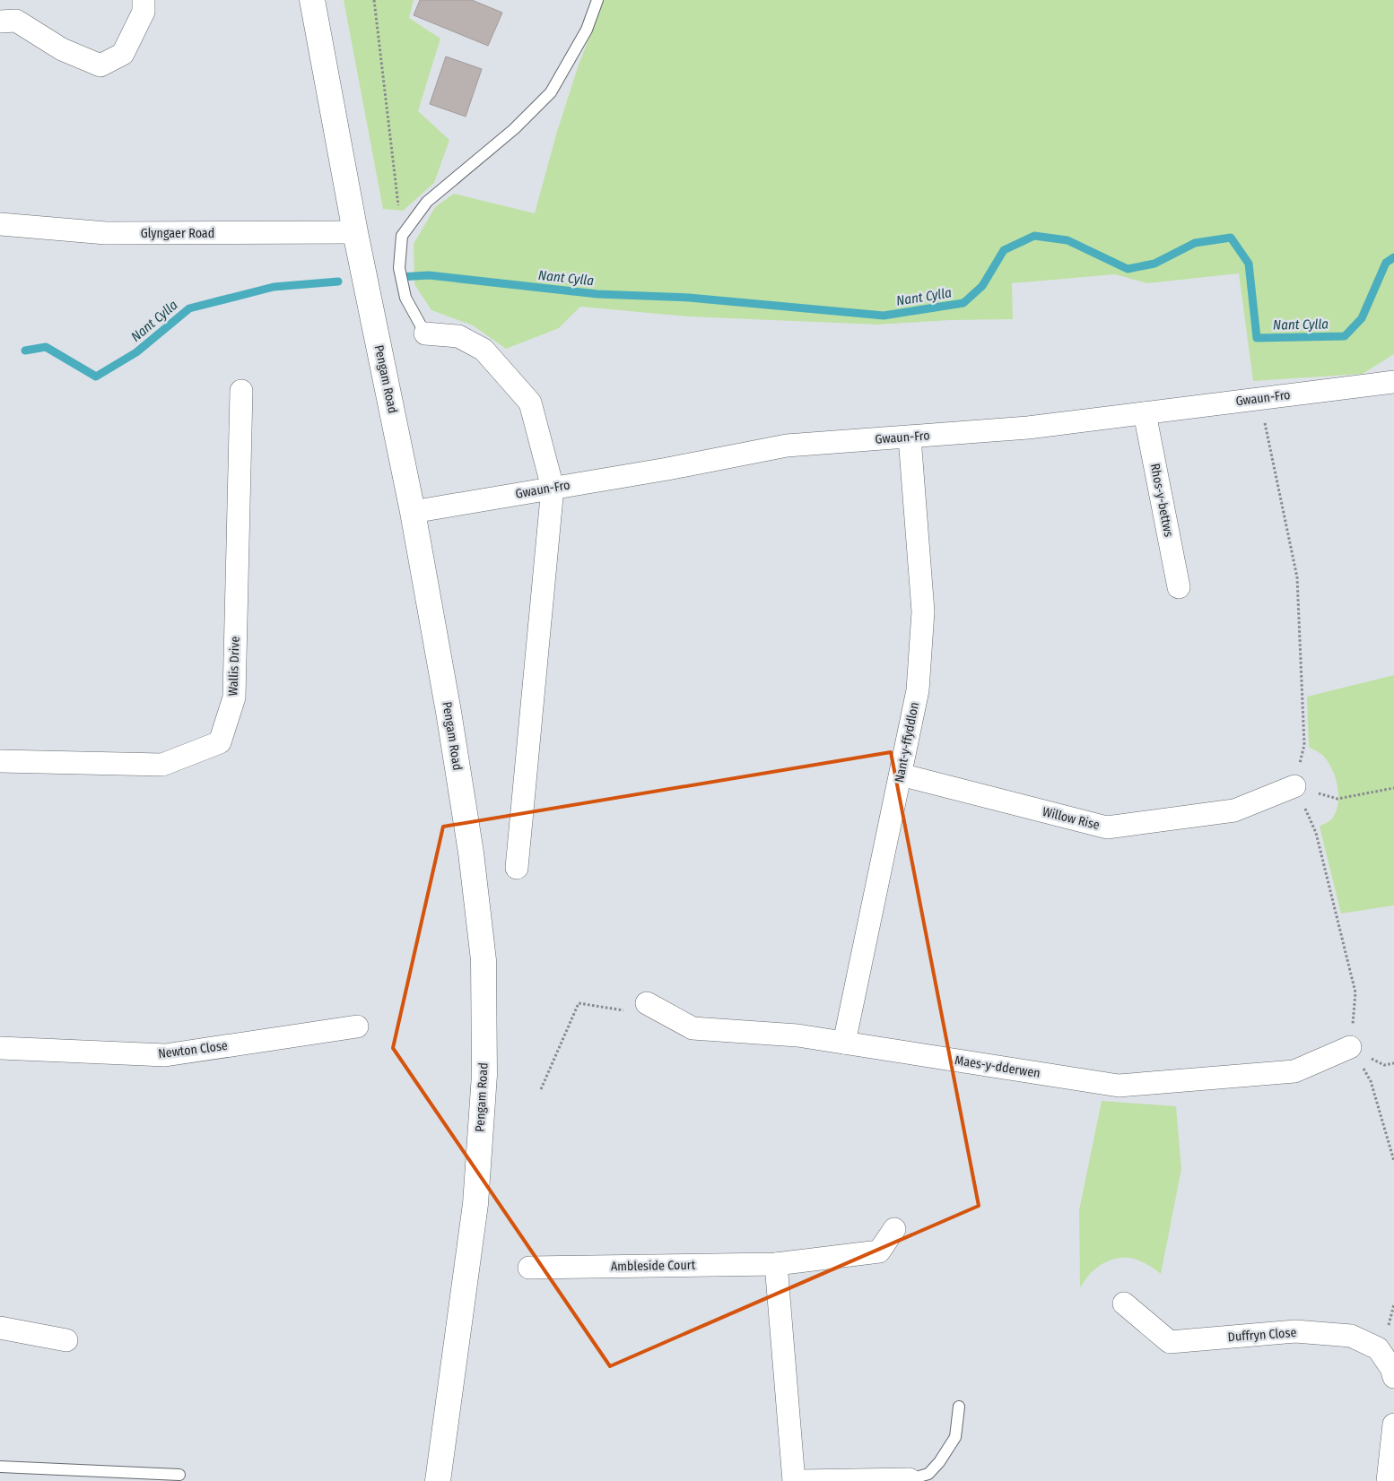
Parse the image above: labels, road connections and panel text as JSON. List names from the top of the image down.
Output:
{
  "streets": {
    "main road": ["Pengam Road"],
    "street": [
      "Glyngaer Road",
      "Gwaun-Fro",
      "Rhos-y-bettws",
      "Wallis Drive",
      "Nant-y-ffyddlon",
      "Willow Rise",
      "Newton Close",
      "Maes-y-dderwen",
      "Ambleside Court",
      "Duffryn Close"
    ]
  },
  "crossings": [
    ["Glyngaer Road", "Pengam Road"],
    ["Pengam Road", "Gwaun-Fro"],
    ["Gwaun-Fro", "Rhos-y-bettws"],
    ["Gwaun-Fro", "Nant-y-ffyddlon"],
    ["Nant-y-ffyddlon", "Willow Rise"],
    ["Nant-y-ffyddlon", "Maes-y-dderwen"]
  ],
  "water": ["Nant Cylla"]
}
